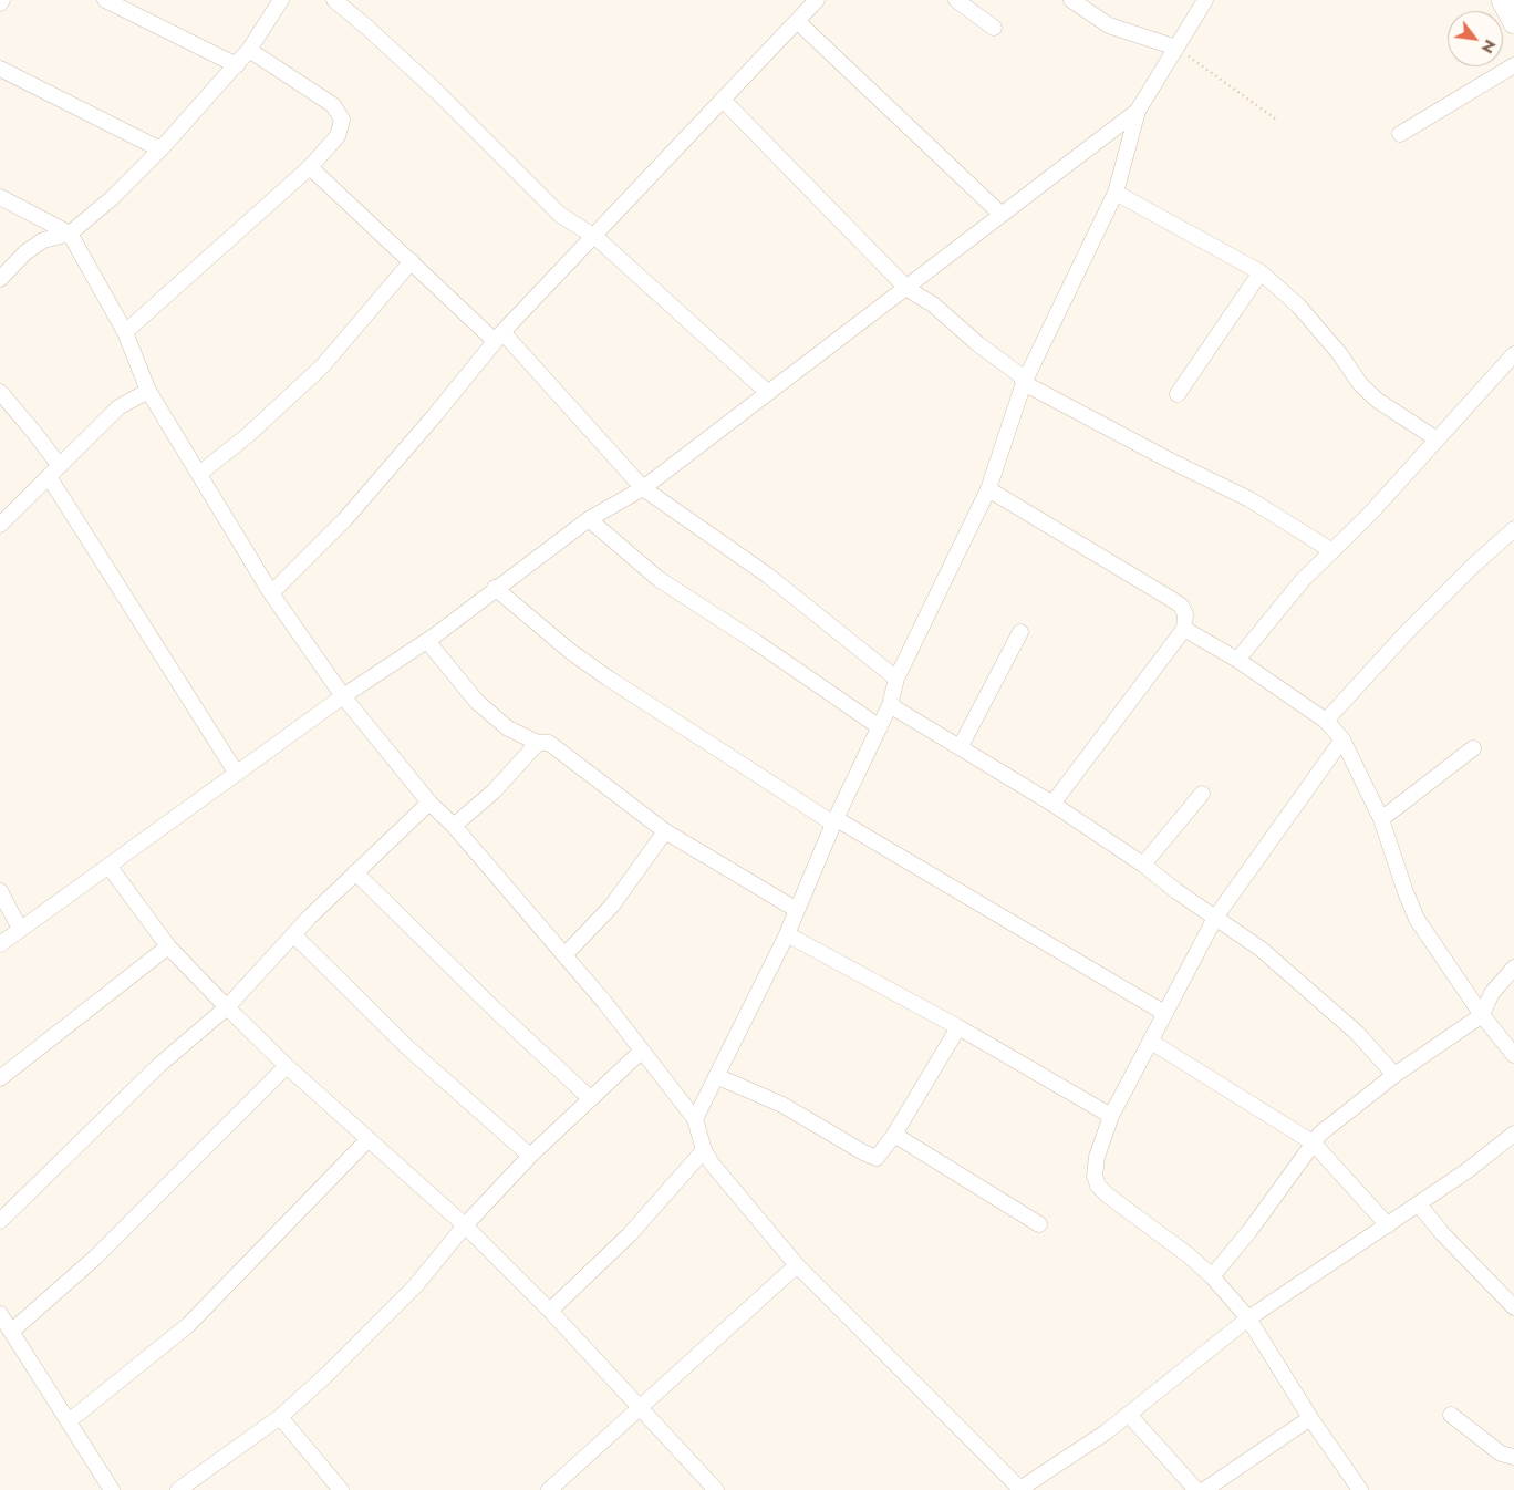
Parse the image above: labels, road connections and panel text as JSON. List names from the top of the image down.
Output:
{
  "north": "bottom right"
}
